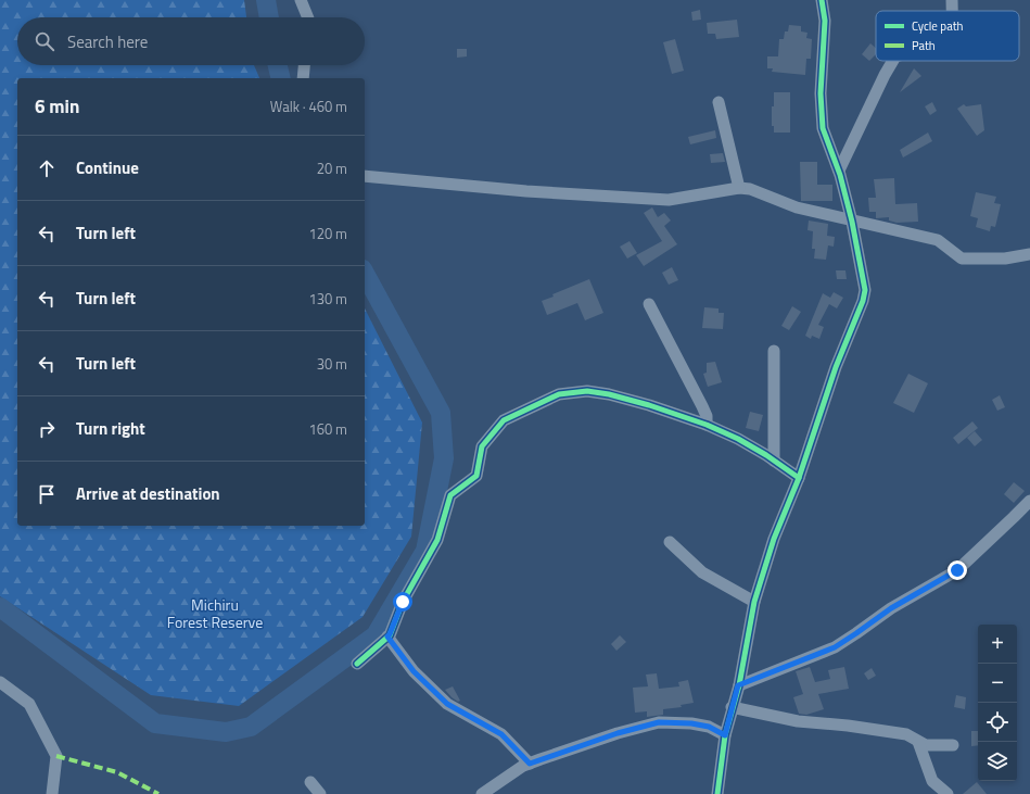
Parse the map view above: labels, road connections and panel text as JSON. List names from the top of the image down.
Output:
{
  "parks": ["Michiru Forest Reserve"],
  "legend": ["Cycle path", "Path"],
  "page": {
    "search": "Search here",
    "heading": ["6 min", "Walk · 460 m"],
    "list": [
      ["Continue", "20 m"],
      ["Turn left", "120 m"],
      ["Turn left", "130 m"],
      ["Turn left", "30 m"],
      ["Turn right", "160 m"],
      "Arrive at destination"
    ],
    "map_buttons": ["+", "−"]
  }
}
